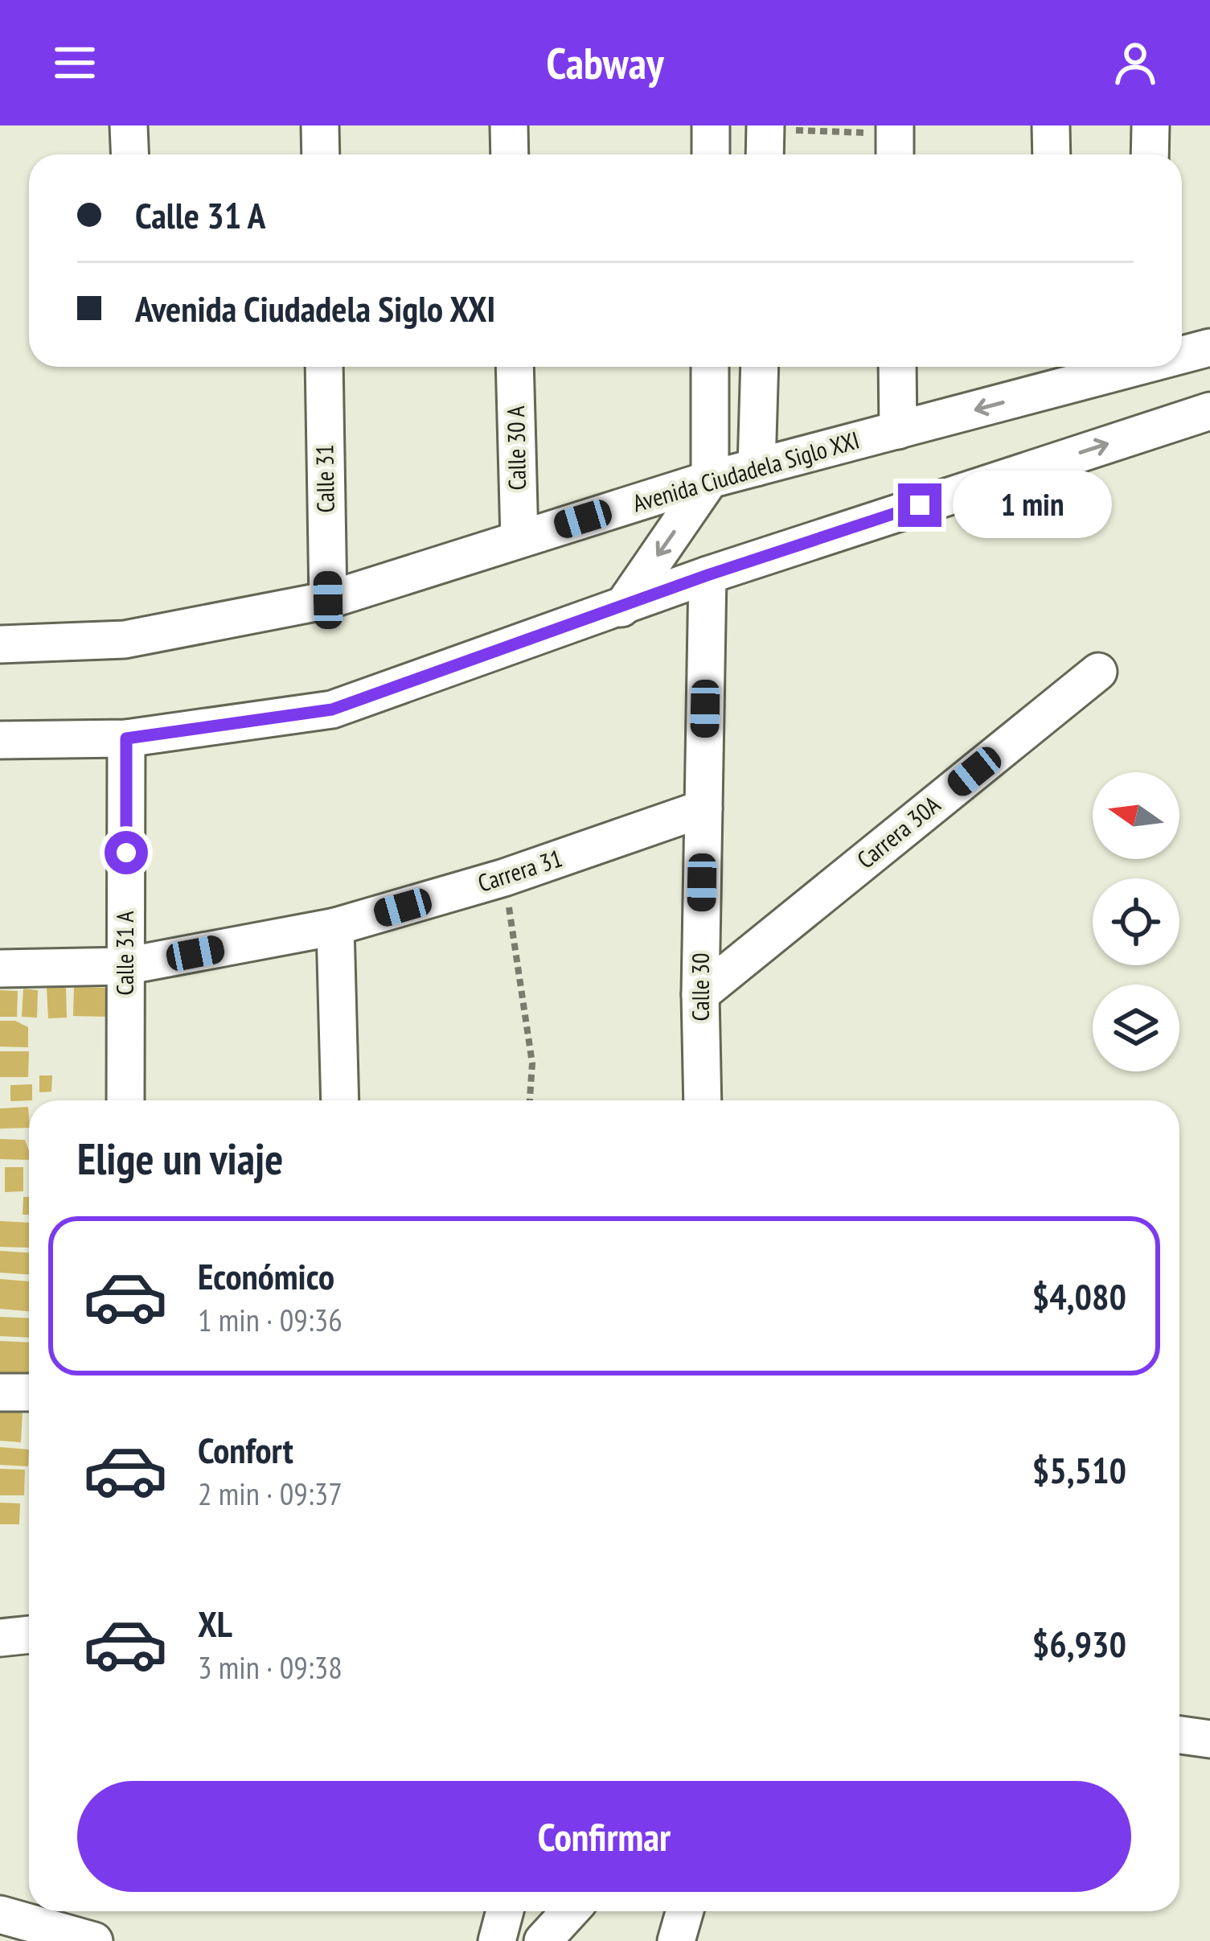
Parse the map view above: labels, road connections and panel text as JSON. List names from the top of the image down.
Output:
{
  "streets": {
    "street": [
      "Calle 30 A",
      "Avenida Ciudadela Siglo XXI",
      "Calle 31",
      "Carrera 30A",
      "Carrera 31",
      "Calle 31 A",
      "Calle 30"
    ]
  },
  "crossings": [
    ["Calle 30 A", "Avenida Ciudadela Siglo XXI"],
    ["Avenida Ciudadela Siglo XXI", "Calle 31"],
    ["Carrera 30A", "Calle 30"],
    ["Carrera 31", "Calle 30"]
  ],
  "north": "left",
  "page": {
    "header": "Cabway",
    "banner": ["Calle 31 A", "Avenida Ciudadela Siglo XXI"],
    "bubble": "1 min",
    "heading": "Elige un viaje",
    "list": [
      {
        "name": "Económico",
        "note": "1 min · 09:36",
        "value": "$4,080"
      },
      {
        "name": "Confort",
        "note": "2 min · 09:37",
        "value": "$5,510"
      },
      {
        "name": "XL",
        "note": "3 min · 09:38",
        "value": "$6,930"
      }
    ],
    "buttons": "Confirmar"
  }
}
